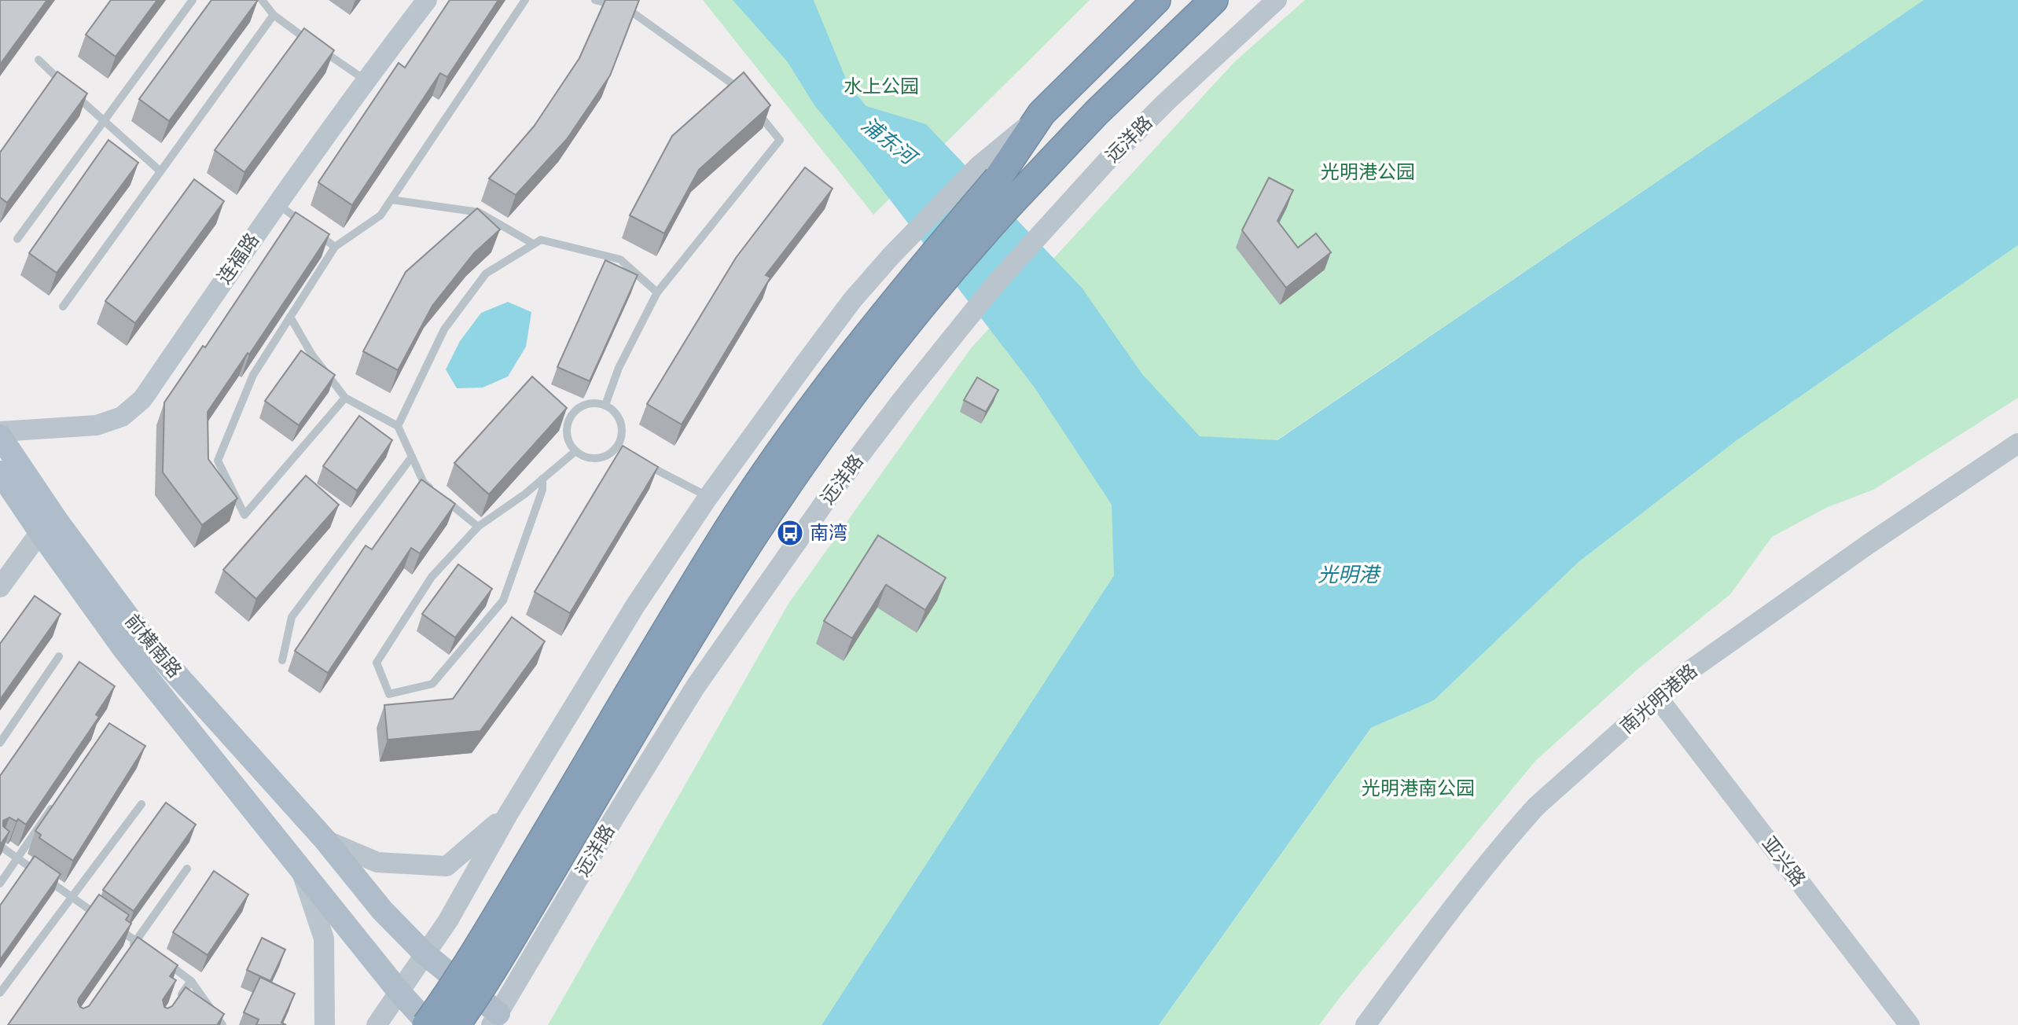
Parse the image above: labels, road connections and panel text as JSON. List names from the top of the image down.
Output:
{
  "streets": {
    "main road": [
      "远洋路",
      "连福路",
      "前横南路",
      "南光明港路",
      "亚兴路"
    ]
  },
  "crossings": [
    ["远洋路", "前横南路"],
    ["南光明港路", "亚兴路"]
  ],
  "water": ["浦东河", "光明港"],
  "parks": ["水上公园", "光明港公园", "光明港南公园"],
  "places": {
    "bus stop": ["南湾"]
  }
}
